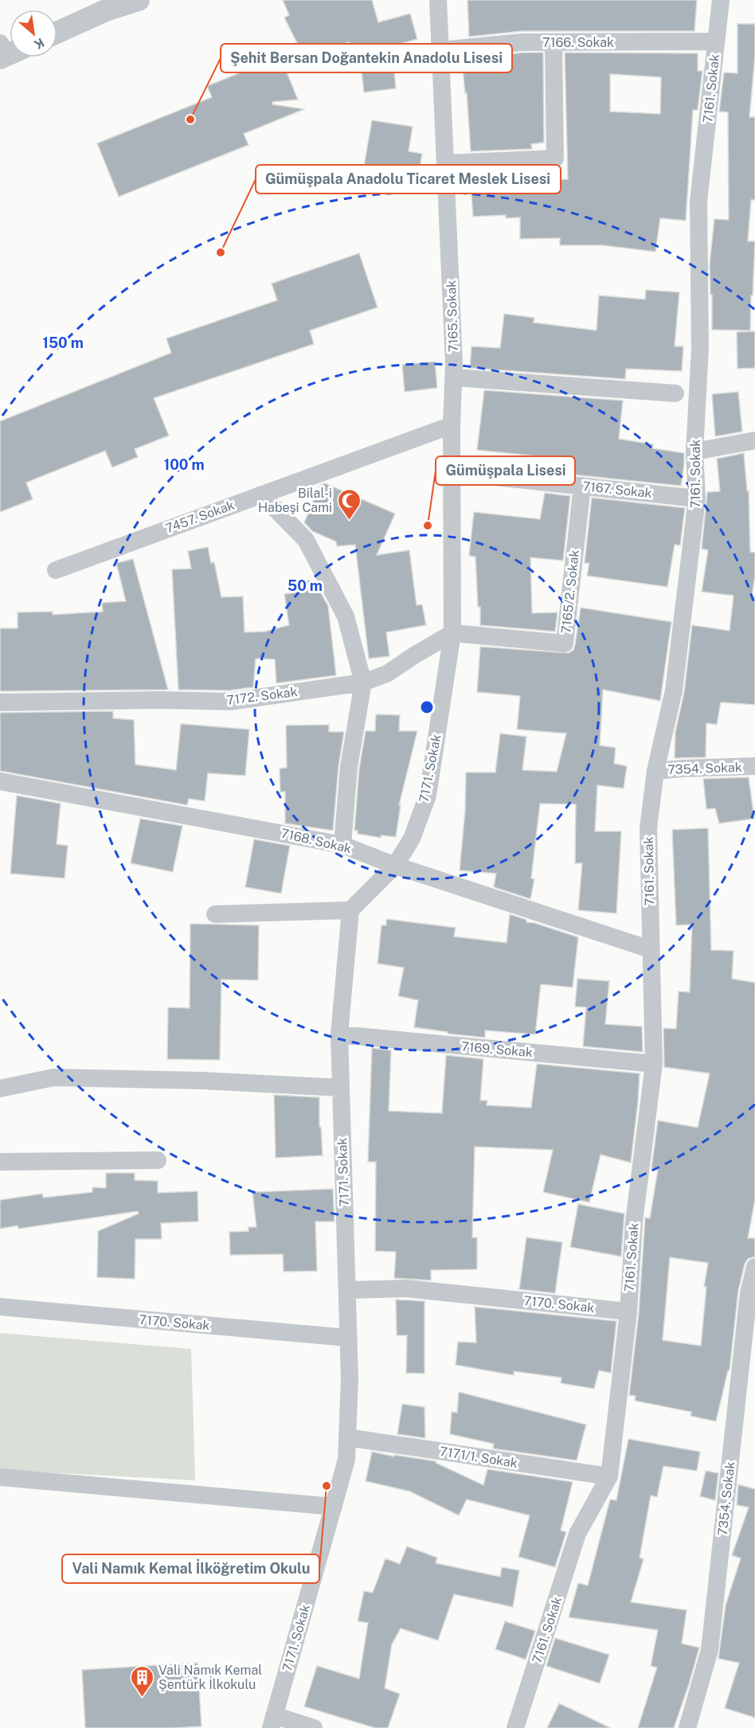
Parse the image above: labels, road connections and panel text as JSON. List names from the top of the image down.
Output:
{
  "streets": {
    "street": [
      "7166. Sokak",
      "7161. Sokak",
      "7165. Sokak",
      "7167. Sokak",
      "7457. Sokak",
      "7165/2. Sokak",
      "7172. Sokak",
      "7171. Sokak",
      "7354. Sokak",
      "7168. Sokak",
      "7169. Sokak",
      "7170. Sokak",
      "7171/1. Sokak"
    ]
  },
  "crossings": [
    ["7166. Sokak", "7161. Sokak"],
    ["7166. Sokak", "7165. Sokak"],
    ["7161. Sokak", "7167. Sokak"],
    ["7161. Sokak", "7354. Sokak"],
    ["7161. Sokak", "7168. Sokak"],
    ["7161. Sokak", "7169. Sokak"],
    ["7161. Sokak", "7170. Sokak"],
    ["7161. Sokak", "7171/1. Sokak"],
    ["7165. Sokak", "7167. Sokak"],
    ["7165. Sokak", "7457. Sokak"],
    ["7165. Sokak", "7165/2. Sokak"],
    ["7165. Sokak", "7172. Sokak"],
    ["7165. Sokak", "7171. Sokak"],
    ["7167. Sokak", "7165/2. Sokak"],
    ["7165/2. Sokak", "7172. Sokak"],
    ["7165/2. Sokak", "7171. Sokak"],
    ["7172. Sokak", "7171. Sokak"],
    ["7171. Sokak", "7168. Sokak"],
    ["7171. Sokak", "7169. Sokak"],
    ["7171. Sokak", "7170. Sokak"],
    ["7171. Sokak", "7171/1. Sokak"]
  ],
  "places": {
    "other": [
      "Şehit Bersan Doğantekin Anadolu Lisesi",
      "Gümüşpala Anadolu Ticaret Meslek Lisesi",
      "Gümüşpala Lisesi",
      "Vali Namık Kemal İlköğretim Okulu"
    ],
    "mosque": ["Bilal-i Habeşi Cami"],
    "building": ["Vali Namık Kemal Şentürk İlkokulu"]
  },
  "north": "bottom right",
  "rings": ["150 m", "100 m", "50 m"]
}
